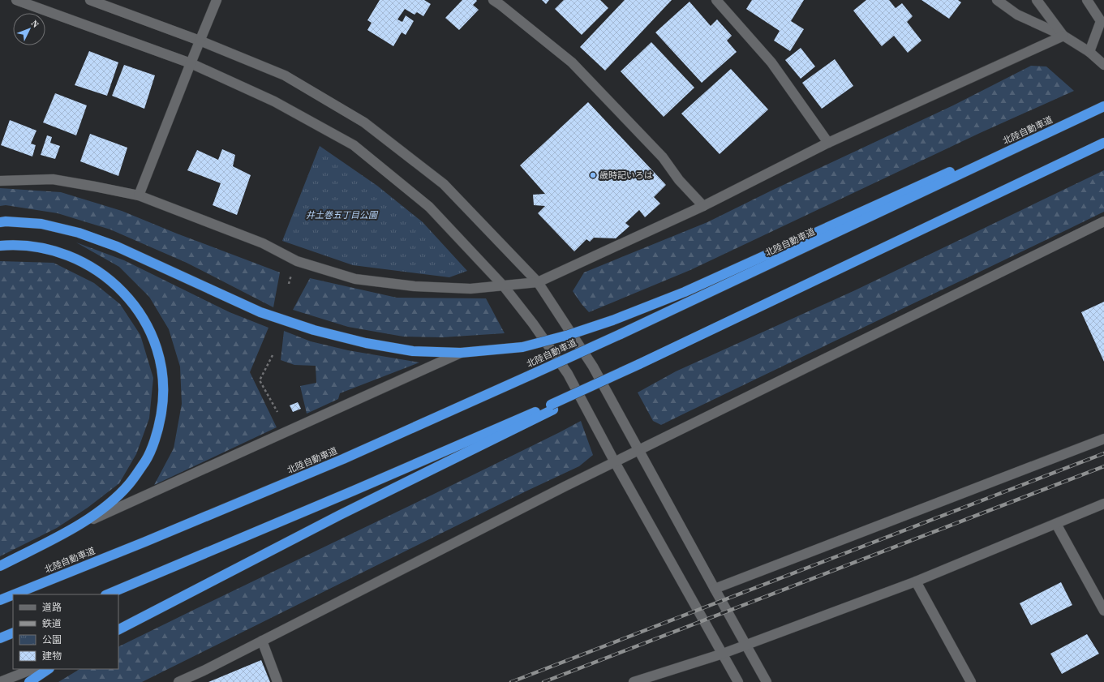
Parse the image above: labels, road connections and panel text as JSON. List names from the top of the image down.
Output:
{
  "streets": {
    "highway": ["北陸自動車道"]
  },
  "parks": ["井土巻五丁目公園"],
  "places": ["歳時記いろは"],
  "legend": [
    "道路",
    "鉄道",
    "公園",
    "建物"
  ],
  "north": "top right"
}
